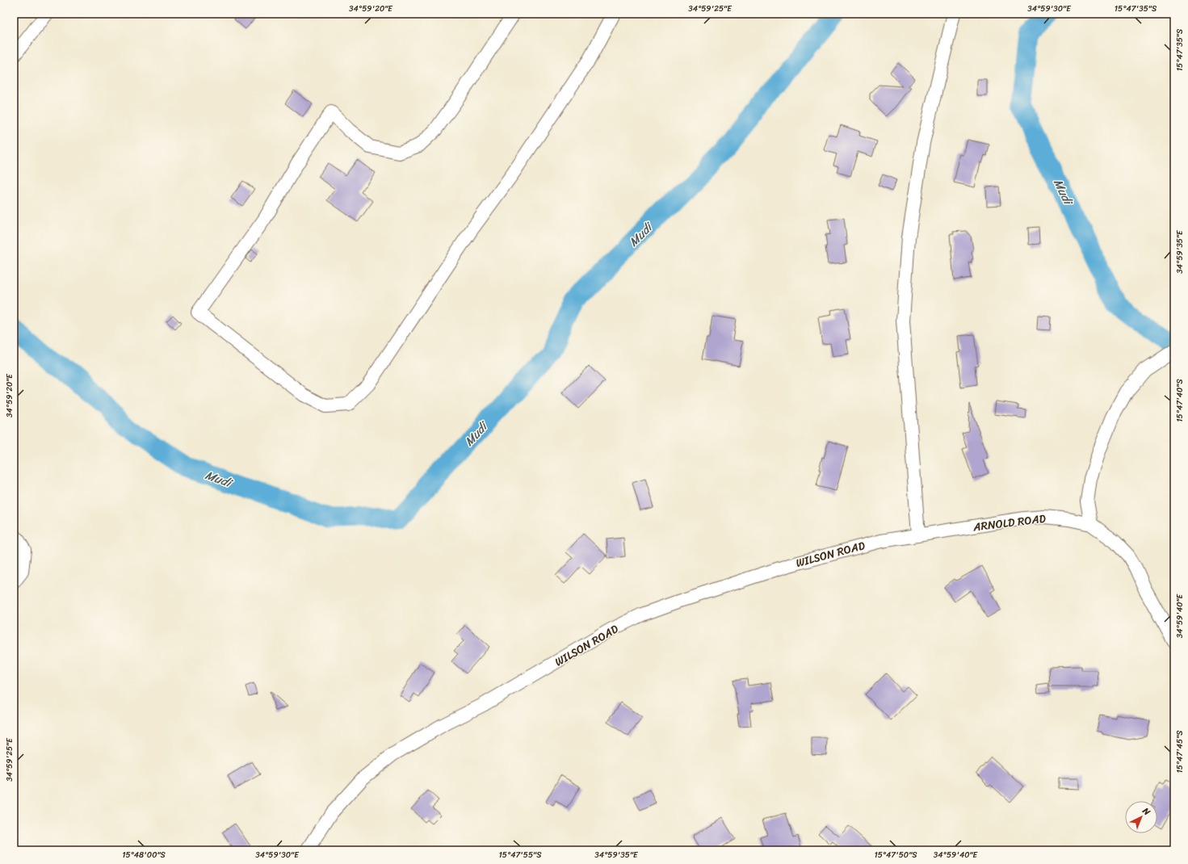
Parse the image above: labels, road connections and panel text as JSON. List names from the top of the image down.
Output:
{
  "streets": {
    "street": ["ARNOLD ROAD", "WILSON ROAD"]
  },
  "crossings": [
    ["ARNOLD ROAD", "WILSON ROAD"]
  ],
  "water": ["Mudi"],
  "north": "top right",
  "coordinates": [
    "34°59'20\"E",
    "34°59'25\"E",
    "34°59'30\"E",
    "15°47'35\"S",
    "34°59'35\"E",
    "15°47'40\"S",
    "34°59'40\"E",
    "15°47'45\"S",
    "15°48'00\"S",
    "15°47'55\"S",
    "15°47'50\"S"
  ]
}
